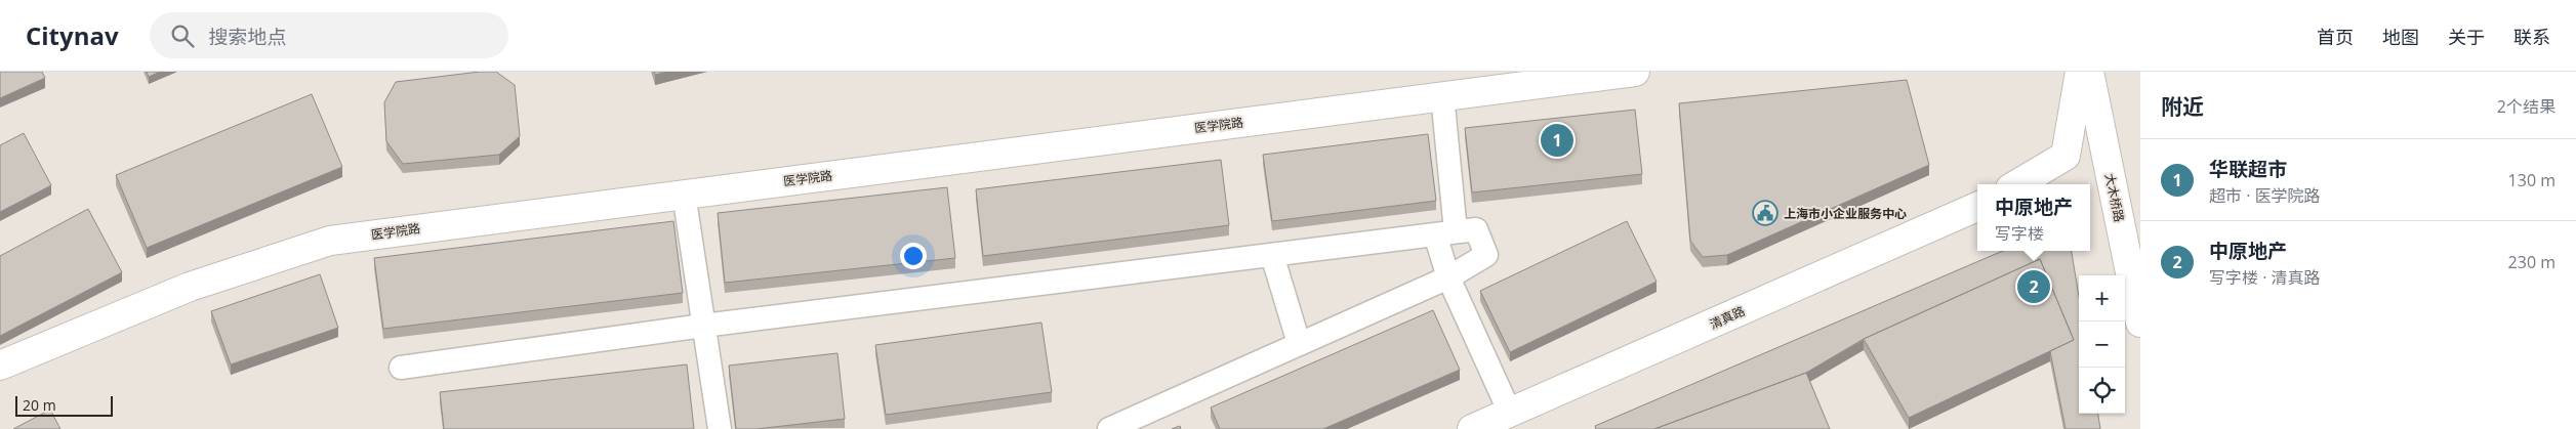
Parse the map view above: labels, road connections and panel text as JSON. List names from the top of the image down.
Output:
{
  "streets": {
    "street": ["医学院路", "大木桥路", "清真路"]
  },
  "places": {
    "public building": ["上海市小企业服务中心"]
  },
  "scale_bar": "20 m",
  "page": {
    "header": "Citynav",
    "search": "搜索地点",
    "nav": [
      "首页",
      "地图",
      "关于",
      "联系"
    ],
    "heading": ["附近", "2个结果"],
    "pins": ["1", "2"],
    "list": [
      {
        "mark": "1",
        "name": "华联超市",
        "note": "超市 · 医学院路",
        "value": "130 m"
      },
      {
        "mark": "2",
        "name": "中原地产",
        "note": "写字楼 · 清真路",
        "value": "230 m"
      }
    ],
    "popup": ["中原地产", "写字楼"],
    "map_buttons": ["+", "−"],
    "scale": "20 m"
  }
}
